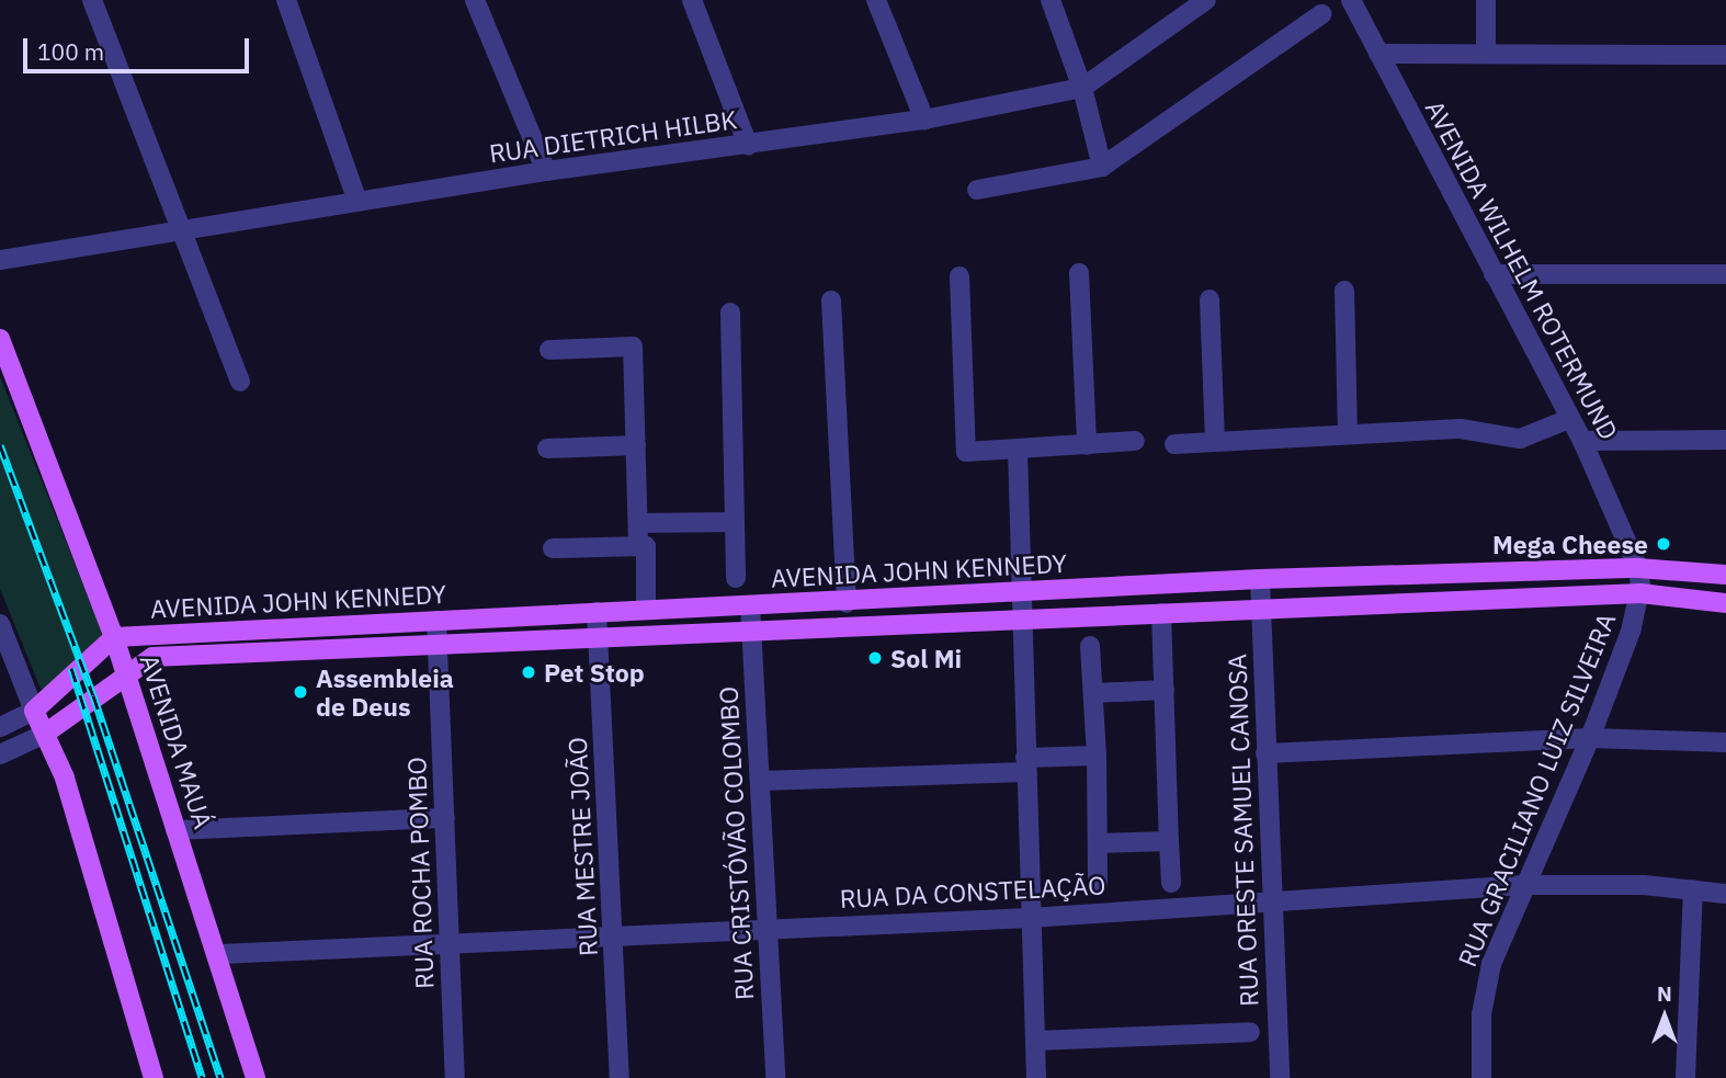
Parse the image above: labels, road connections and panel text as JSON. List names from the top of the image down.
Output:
{
  "streets": {
    "main road": ["AVENIDA JOHN KENNEDY", "AVENIDA MAUÁ"],
    "street": [
      "RUA DIETRICH HILBK",
      "AVENIDA WILHELM ROTERMUND",
      "RUA GRACILIANO LUIZ SILVEIRA",
      "RUA ORESTE SAMUEL CANOSA",
      "RUA CRISTÓVÃO COLOMBO",
      "RUA MESTRE JOÃO",
      "RUA ROCHA POMBO",
      "RUA DA CONSTELAÇÃO"
    ]
  },
  "crossings": [
    ["AVENIDA WILHELM ROTERMUND", "AVENIDA JOHN KENNEDY"],
    ["AVENIDA WILHELM ROTERMUND", "RUA GRACILIANO LUIZ SILVEIRA"],
    ["AVENIDA JOHN KENNEDY", "AVENIDA MAUÁ"],
    ["AVENIDA JOHN KENNEDY", "RUA GRACILIANO LUIZ SILVEIRA"],
    ["AVENIDA JOHN KENNEDY", "RUA ORESTE SAMUEL CANOSA"],
    ["AVENIDA JOHN KENNEDY", "RUA CRISTÓVÃO COLOMBO"],
    ["AVENIDA JOHN KENNEDY", "RUA MESTRE JOÃO"],
    ["AVENIDA JOHN KENNEDY", "RUA ROCHA POMBO"],
    ["AVENIDA MAUÁ", "RUA DA CONSTELAÇÃO"],
    ["RUA GRACILIANO LUIZ SILVEIRA", "RUA DA CONSTELAÇÃO"],
    ["RUA ORESTE SAMUEL CANOSA", "RUA DA CONSTELAÇÃO"],
    ["RUA CRISTÓVÃO COLOMBO", "RUA DA CONSTELAÇÃO"],
    ["RUA MESTRE JOÃO", "RUA DA CONSTELAÇÃO"],
    ["RUA ROCHA POMBO", "RUA DA CONSTELAÇÃO"]
  ],
  "places": [
    "Mega Cheese",
    "Sol Mi",
    "Pet Stop",
    "Assembleia de Deus"
  ],
  "scale_bar": "100 m",
  "north": "top"
}
